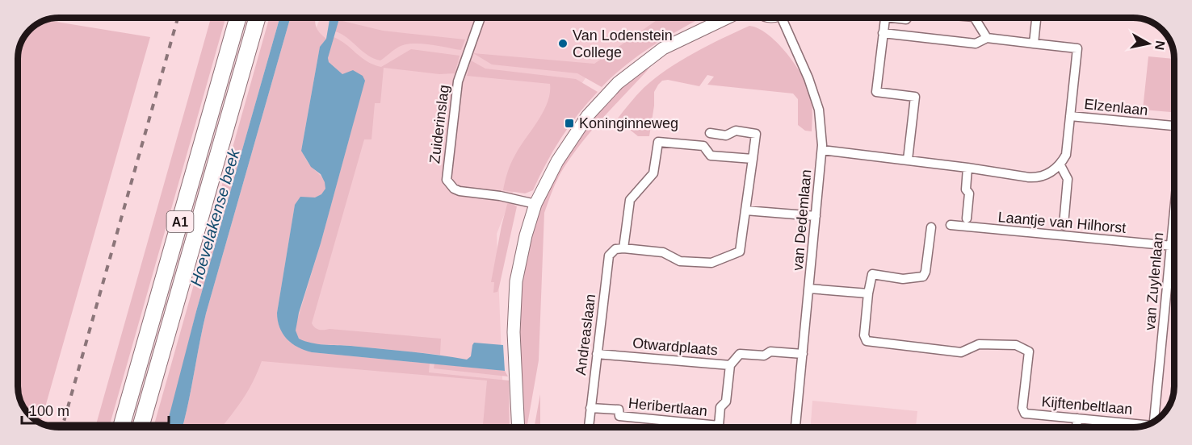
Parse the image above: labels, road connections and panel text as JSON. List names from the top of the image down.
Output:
{
  "streets": {
    "highway": ["A1"],
    "street": [
      "Elzenlaan",
      "Zuiderinslag",
      "van Dedemlaan",
      "Laantje van Hilhorst",
      "van Zuylenlaan",
      "Andreaslaan",
      "Otwardplaats",
      "Kijftenbeltlaan",
      "Heribertlaan"
    ]
  },
  "crossings": [
    ["van Dedemlaan", "Otwardplaats"],
    ["Laantje van Hilhorst", "van Zuylenlaan"],
    ["Andreaslaan", "Otwardplaats"],
    ["Andreaslaan", "Heribertlaan"],
    ["Otwardplaats", "Heribertlaan"]
  ],
  "water": ["Hoevelakense beek"],
  "places": {
    "other": ["Van Lodenstein College"],
    "transit": ["Koninginneweg"]
  },
  "scale_bar": "100 m",
  "north": "right"
}
